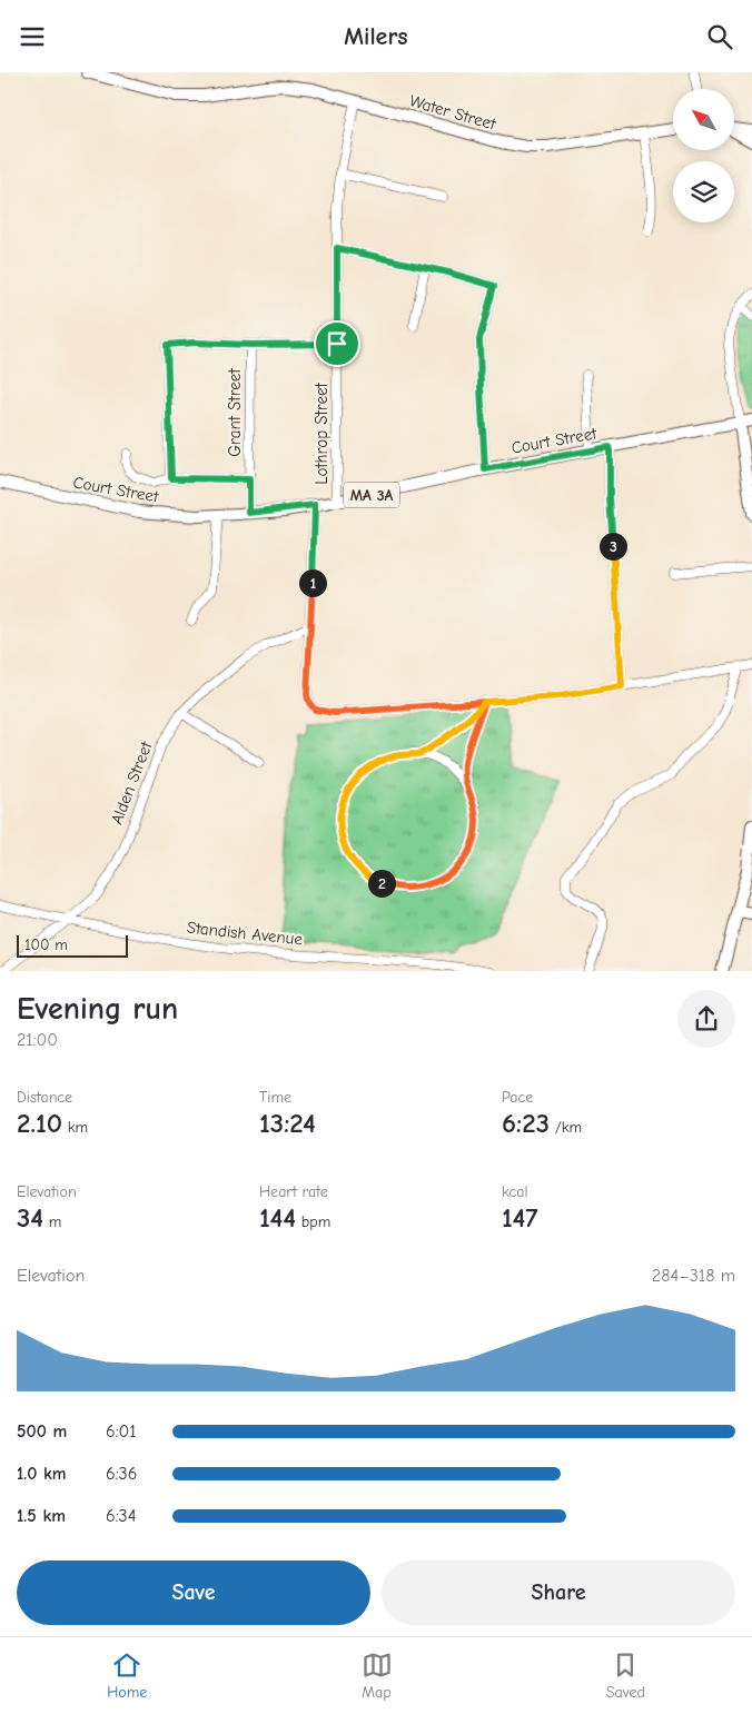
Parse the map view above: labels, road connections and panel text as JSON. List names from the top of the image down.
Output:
{
  "streets": {
    "main road": ["Water Street", "Court Street", "MA 3A"],
    "street": [
      "Grant Street",
      "Lothrop Street",
      "Alden Street",
      "Standish Avenue"
    ]
  },
  "crossings": [
    ["Water Street", "Lothrop Street"],
    ["Grant Street", "Court Street"],
    ["Lothrop Street", "Court Street"],
    ["Alden Street", "Standish Avenue"]
  ],
  "scale_bar": "100 m",
  "north": "top left",
  "page": {
    "header": "Milers",
    "pins": ["3", "1", "2"],
    "scale": "100 m",
    "heading": ["Evening run", "21:00"],
    "stats": [
      ["Distance", "2.10 km"],
      ["Time", "13:24"],
      ["Pace", "6:23 /km"],
      ["Elevation", "34 m"],
      ["Heart rate", "144 bpm"],
      ["kcal", "147"]
    ],
    "chart": ["Elevation", "284–318 m"],
    "list": [
      {
        "name": "500 m",
        "note": "6:01"
      },
      {
        "name": "1.0 km",
        "note": "6:36"
      },
      {
        "name": "1.5 km",
        "note": "6:34"
      }
    ],
    "buttons": ["Save", "Share"],
    "tabs": ["Home", "Map", "Saved"]
  }
}
